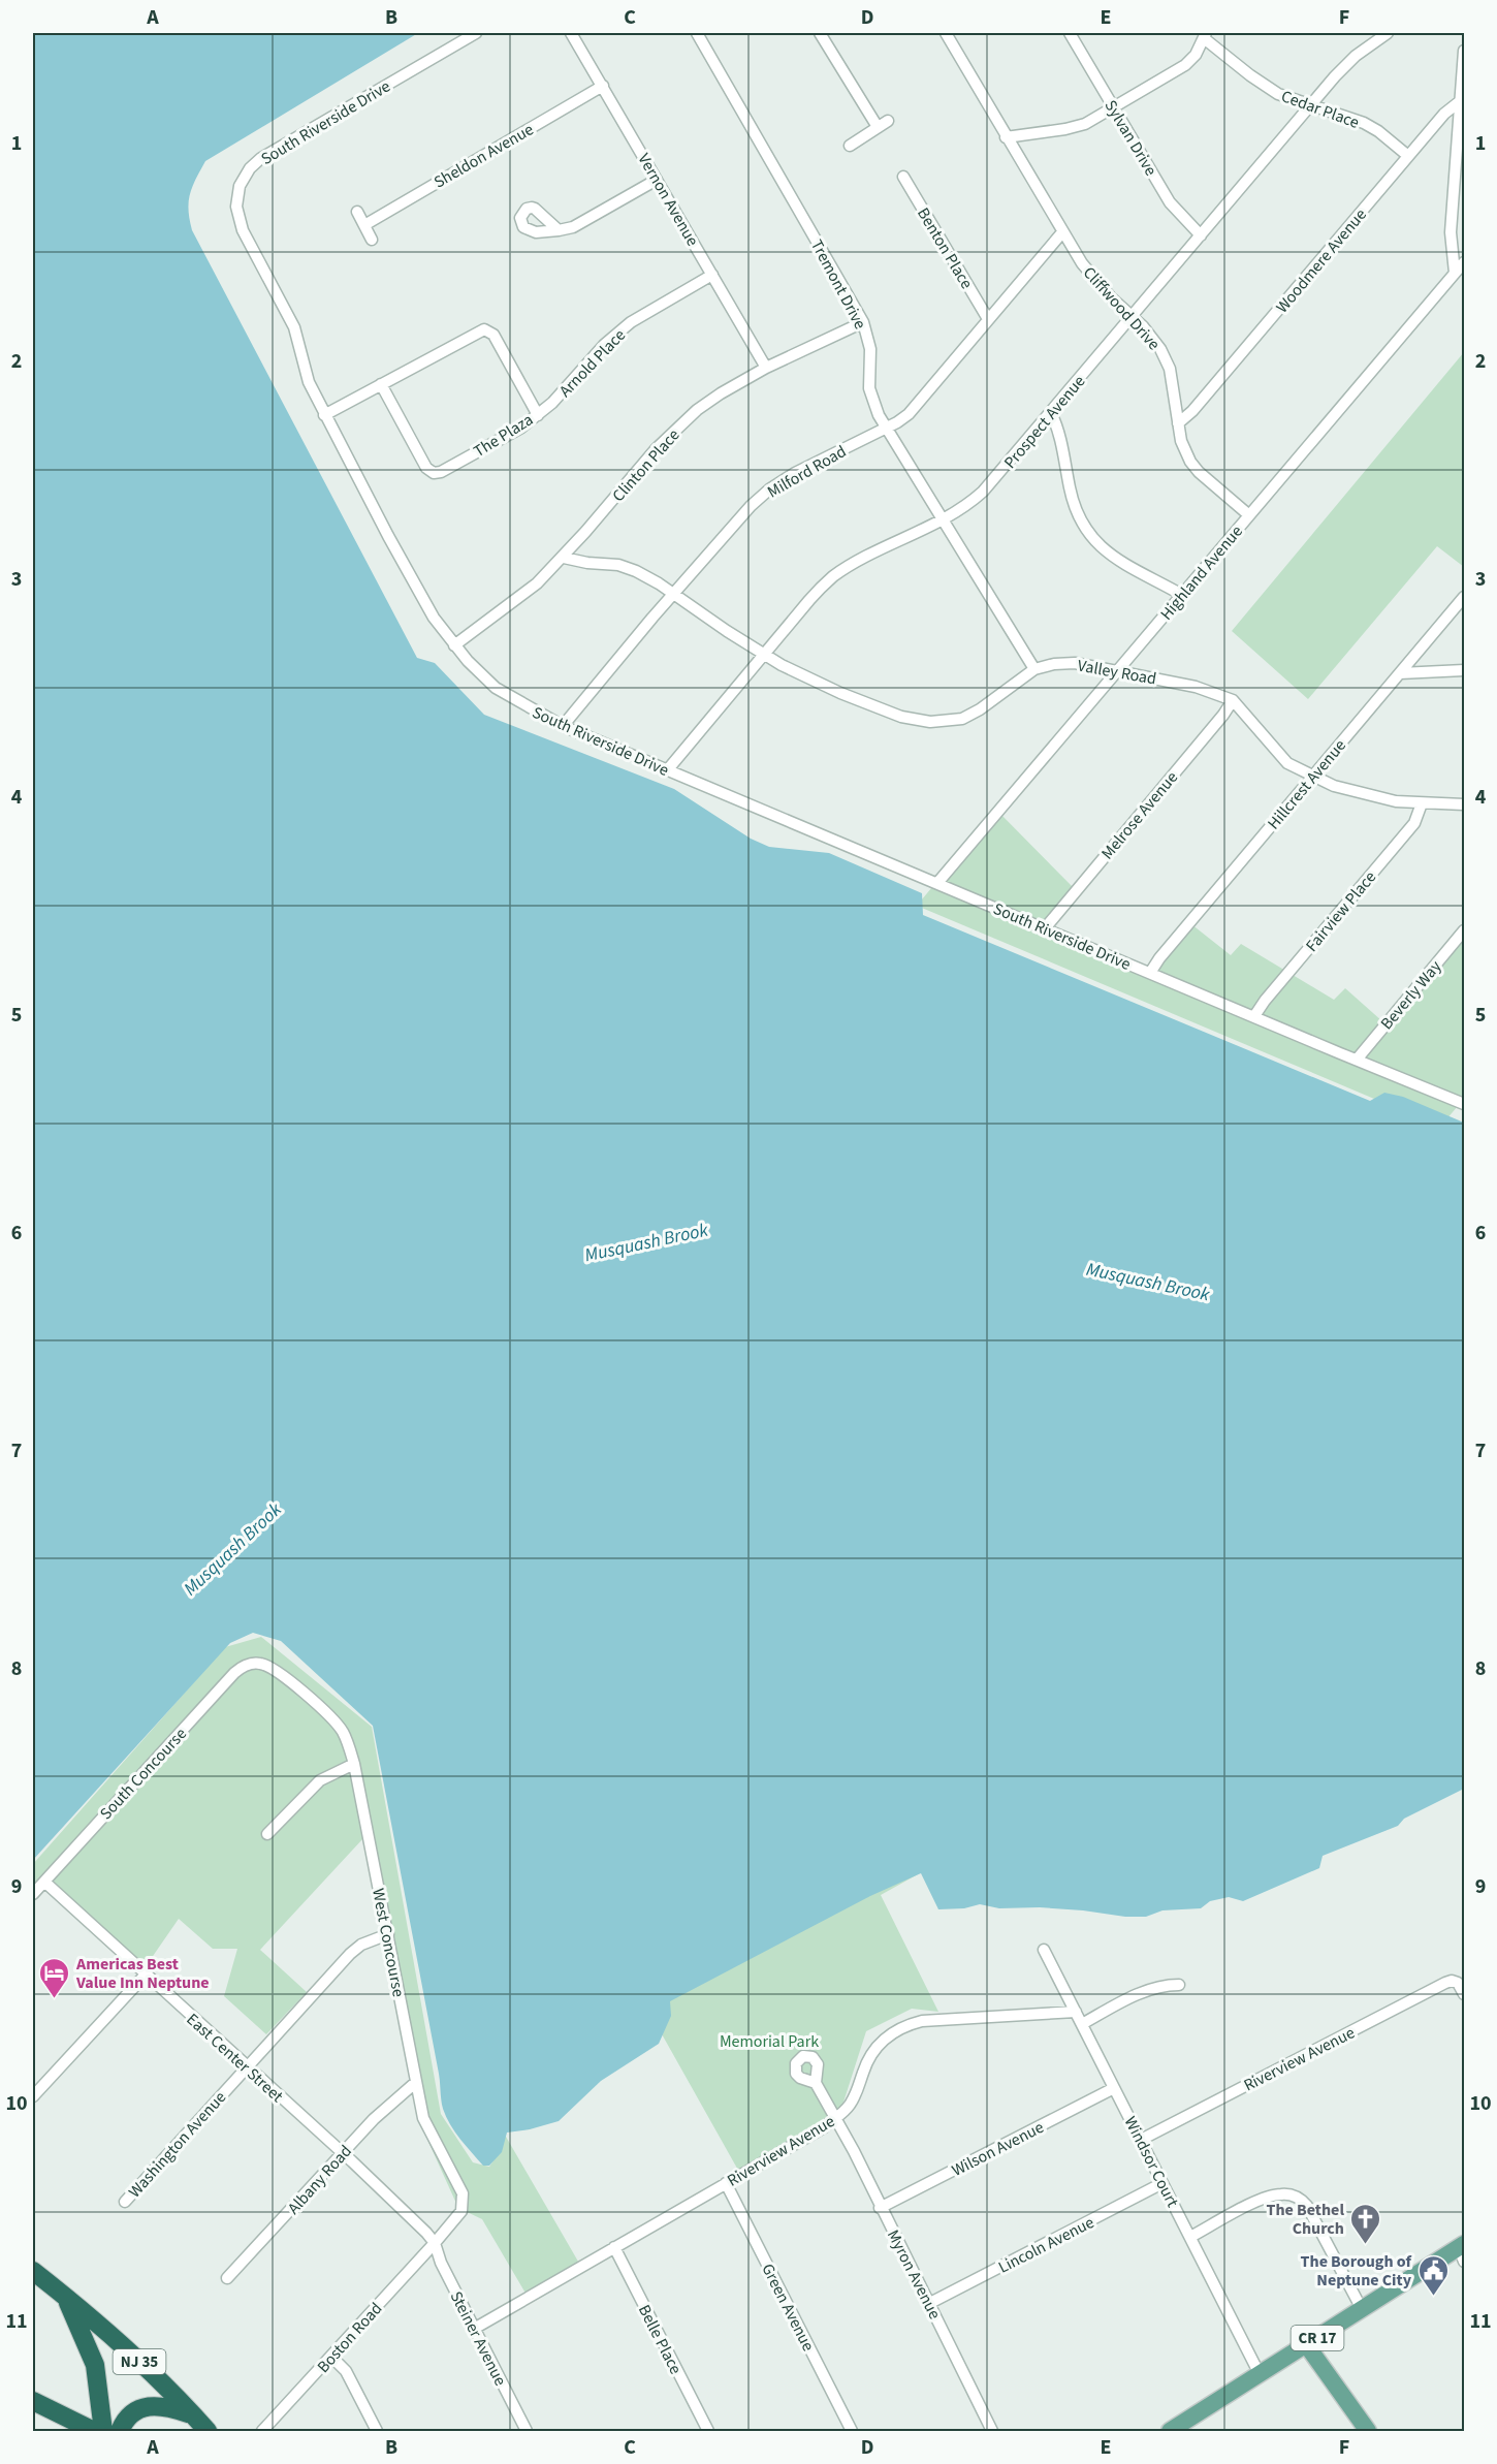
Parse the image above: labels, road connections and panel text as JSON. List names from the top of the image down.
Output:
{
  "streets": {
    "highway": ["NJ 35"],
    "main road": ["CR 17"],
    "street": [
      "Cedar Place",
      "South Riverside Drive",
      "Sylvan Drive",
      "Sheldon Avenue",
      "Vernon Avenue",
      "Benton Place",
      "Woodmere Avenue",
      "Tremont Drive",
      "Cliffwood Drive",
      "Arnold Place",
      "Prospect Avenue",
      "The Plaza",
      "Clinton Place",
      "Milford Road",
      "Highland Avenue",
      "Valley Road",
      "Hillcrest Avenue",
      "Melrose Avenue",
      "Fairview Place",
      "Beverly Way",
      "South Concourse",
      "West Concourse",
      "East Center Street",
      "Riverview Avenue",
      "Washington Avenue",
      "Wilson Avenue",
      "Windsor Court",
      "Albany Road",
      "Lincoln Avenue",
      "Myron Avenue",
      "Green Avenue",
      "Boston Road",
      "Steiner Avenue",
      "Belle Place"
    ]
  },
  "crossings": [
    ["Cedar Place", "Woodmere Avenue"],
    ["Cedar Place", "Prospect Avenue"],
    ["South Riverside Drive", "Prospect Avenue"],
    ["South Riverside Drive", "The Plaza"],
    ["South Riverside Drive", "Clinton Place"],
    ["South Riverside Drive", "Milford Road"],
    ["South Riverside Drive", "Highland Avenue"],
    ["South Riverside Drive", "Hillcrest Avenue"],
    ["South Riverside Drive", "Melrose Avenue"],
    ["South Riverside Drive", "Fairview Place"],
    ["South Riverside Drive", "Beverly Way"],
    ["Sylvan Drive", "Prospect Avenue"],
    ["Sheldon Avenue", "Vernon Avenue"],
    ["Vernon Avenue", "Arnold Place"],
    ["Vernon Avenue", "Clinton Place"],
    ["Benton Place", "Milford Road"],
    ["Woodmere Avenue", "Cliffwood Drive"],
    ["Tremont Drive", "Prospect Avenue"],
    ["Tremont Drive", "Clinton Place"],
    ["Tremont Drive", "Milford Road"],
    ["Tremont Drive", "Valley Road"],
    ["Cliffwood Drive", "Prospect Avenue"],
    ["Cliffwood Drive", "Milford Road"],
    ["Cliffwood Drive", "Highland Avenue"],
    ["Arnold Place", "The Plaza"],
    ["Prospect Avenue", "Valley Road"],
    ["Clinton Place", "Valley Road"],
    ["Milford Road", "Valley Road"],
    ["Highland Avenue", "Valley Road"],
    ["Valley Road", "Hillcrest Avenue"],
    ["Valley Road", "Melrose Avenue"],
    ["Valley Road", "Fairview Place"],
    ["South Concourse", "West Concourse"],
    ["South Concourse", "East Center Street"],
    ["West Concourse", "Washington Avenue"],
    ["West Concourse", "Albany Road"],
    ["West Concourse", "Boston Road"],
    ["West Concourse", "Steiner Avenue"],
    ["East Center Street", "Washington Avenue"],
    ["East Center Street", "Albany Road"],
    ["East Center Street", "Steiner Avenue"],
    ["Riverview Avenue", "Windsor Court"],
    ["Riverview Avenue", "Myron Avenue"],
    ["Riverview Avenue", "Green Avenue"],
    ["Riverview Avenue", "Steiner Avenue"],
    ["Riverview Avenue", "Belle Place"],
    ["Wilson Avenue", "Windsor Court"],
    ["Wilson Avenue", "Myron Avenue"],
    ["Windsor Court", "Lincoln Avenue"],
    ["Windsor Court", "CR 17"],
    ["Lincoln Avenue", "Myron Avenue"],
    ["Boston Road", "Steiner Avenue"]
  ],
  "water": ["Musquash Brook"],
  "parks": ["Memorial Park"],
  "places": {
    "hotel": ["Americas Best Value Inn Neptune"],
    "church": ["The Bethel Church"],
    "public building": ["The Borough of Neptune City"]
  },
  "grid": {
    "columns": [
      "A",
      "B",
      "C",
      "D",
      "E",
      "F"
    ],
    "rows": [
      "1",
      "2",
      "3",
      "4",
      "5",
      "6",
      "7",
      "8",
      "9",
      "10",
      "11"
    ]
  }
}
